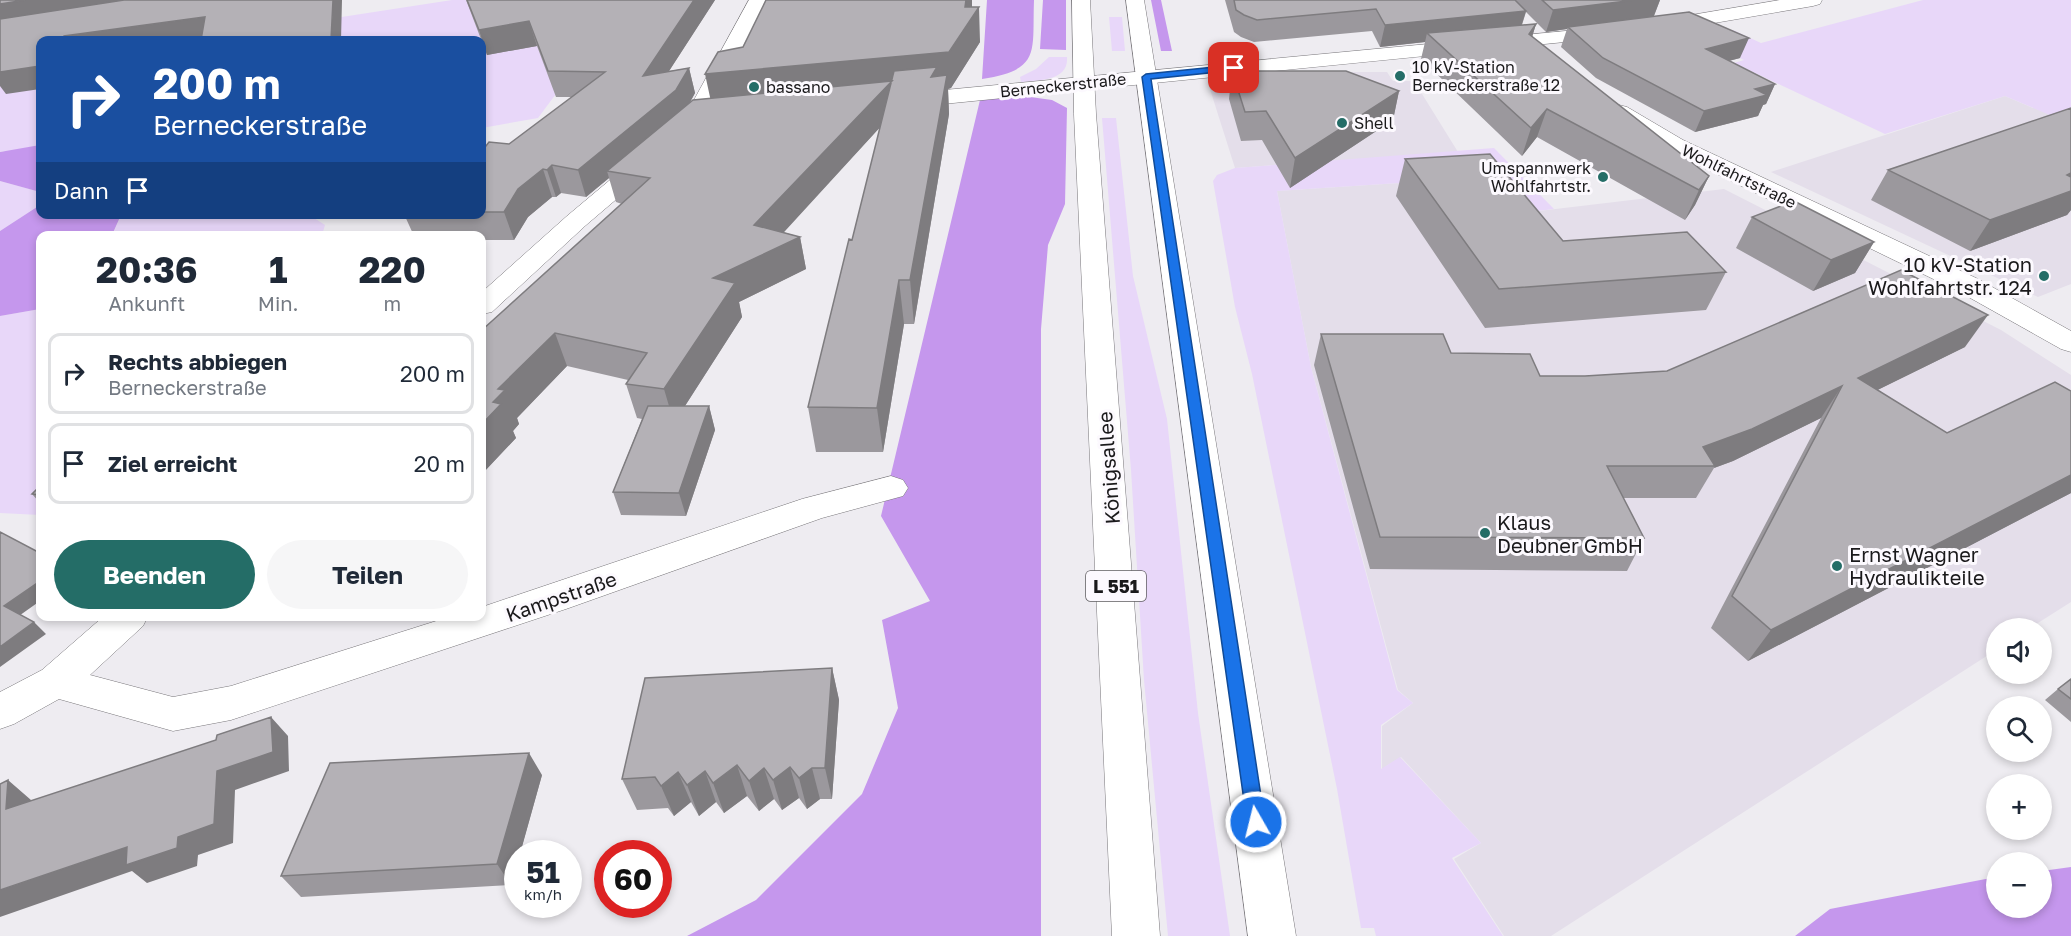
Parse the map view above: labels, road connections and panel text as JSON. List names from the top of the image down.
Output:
{
  "streets": {
    "street": [
      "Berneckerstraße",
      "Wohlfahrtstraße",
      "Königsallee",
      "L 551",
      "Kampstraße"
    ]
  },
  "crossings": [
    ["Berneckerstraße", "Königsallee"]
  ],
  "places": [
    "10 kV-Station Berneckerstraße 12",
    "bassano",
    "Shell",
    "Umspannwerk Wohlfahrtstr.",
    "10 kV-Station Wohlfahrtstr. 124",
    "Klaus Deubner GmbH",
    "Ernst Wagner Hydraulikteile"
  ],
  "page": {
    "turn": ["200 m", "Berneckerstraße"],
    "then": "Dann",
    "eta": [
      "20:36",
      "Ankunft",
      "1",
      "Min.",
      "220",
      "m"
    ],
    "list": [
      {
        "name": "Rechts abbiegen",
        "note": "Berneckerstraße",
        "value": "200 m"
      },
      {
        "name": "Ziel erreicht",
        "value": "20 m"
      }
    ],
    "buttons": ["Beenden", "Teilen"],
    "map_buttons": ["+", "−"],
    "speed": "51 km/h",
    "limit": "60"
  }
}
